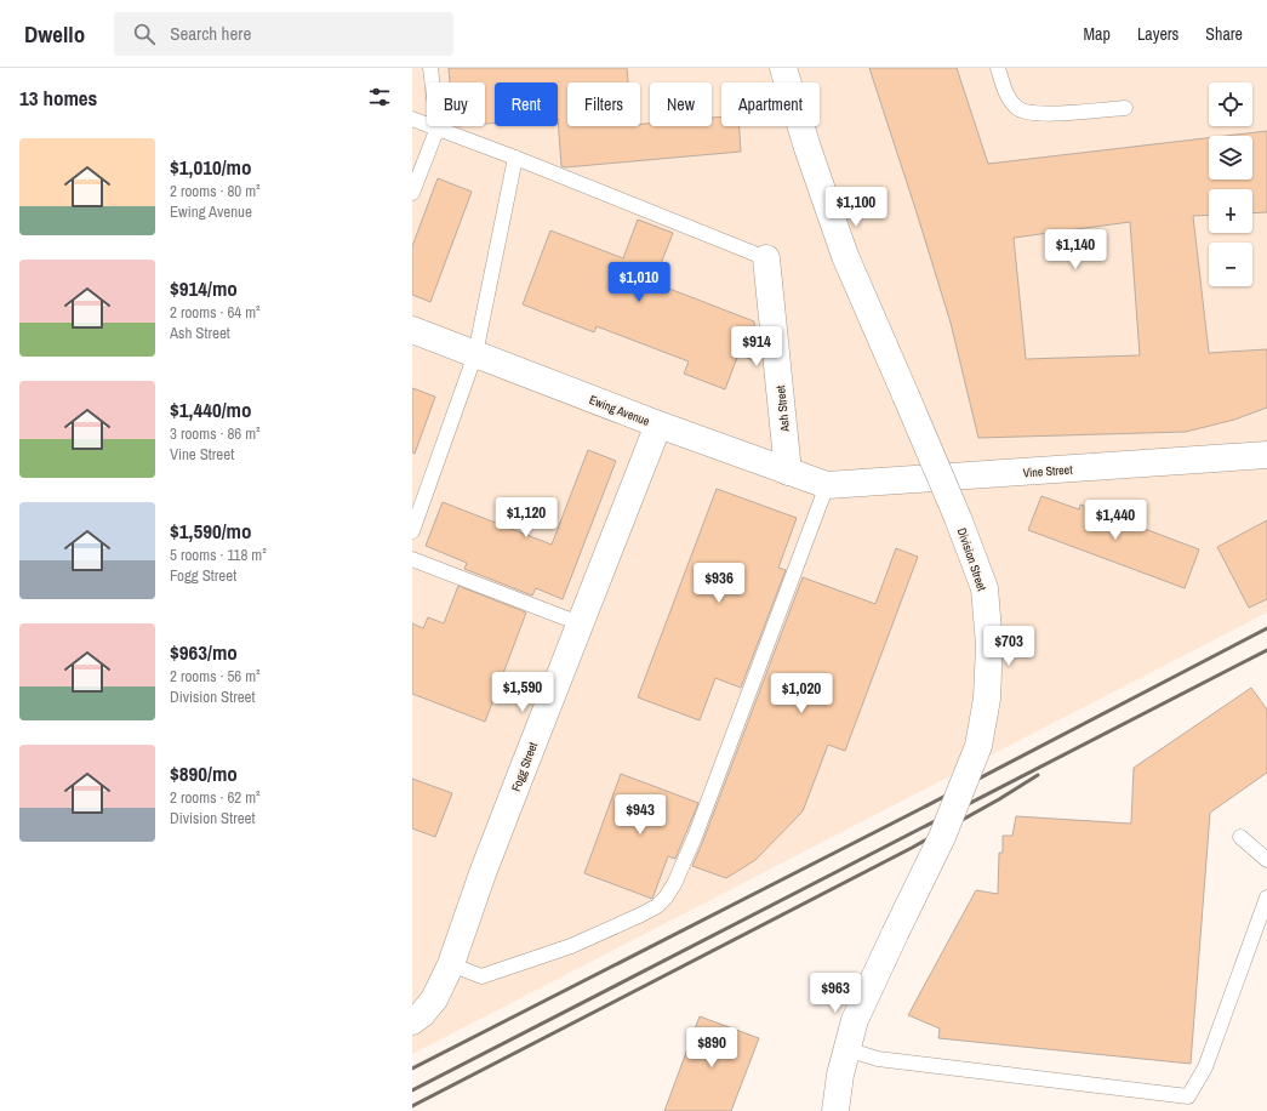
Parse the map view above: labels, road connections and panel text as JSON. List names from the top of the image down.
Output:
{
  "streets": {
    "street": [
      "Ash Street",
      "Ewing Avenue",
      "Vine Street",
      "Division Street",
      "Fogg Street"
    ]
  },
  "crossings": [
    ["Ash Street", "Ewing Avenue"],
    ["Ewing Avenue", "Vine Street"],
    ["Ewing Avenue", "Fogg Street"]
  ],
  "page": {
    "header": "Dwello",
    "search": "Search here",
    "nav": ["Map", "Layers", "Share"],
    "heading": "13 homes",
    "map_buttons": ["+", "−"],
    "chip": [
      "Buy",
      "Rent",
      "Filters",
      "New",
      "Apartment"
    ],
    "list": [
      {
        "name": "$1,010/mo",
        "note": "2 rooms · 80 m² · Ewing Avenue"
      },
      {
        "name": "$914/mo",
        "note": "2 rooms · 64 m² · Ash Street"
      },
      {
        "name": "$1,440/mo",
        "note": "3 rooms · 86 m² · Vine Street"
      },
      {
        "name": "$1,590/mo",
        "note": "5 rooms · 118 m² · Fogg Street"
      },
      {
        "name": "$963/mo",
        "note": "2 rooms · 56 m² · Division Street"
      },
      {
        "name": "$890/mo",
        "note": "2 rooms · 62 m² · Division Street"
      }
    ],
    "price": [
      "$1,100",
      "$1,140",
      "$1,010",
      "$914",
      "$1,120",
      "$1,440",
      "$936",
      "$703",
      "$1,590",
      "$1,020",
      "$943",
      "$963",
      "$890"
    ]
  }
}
